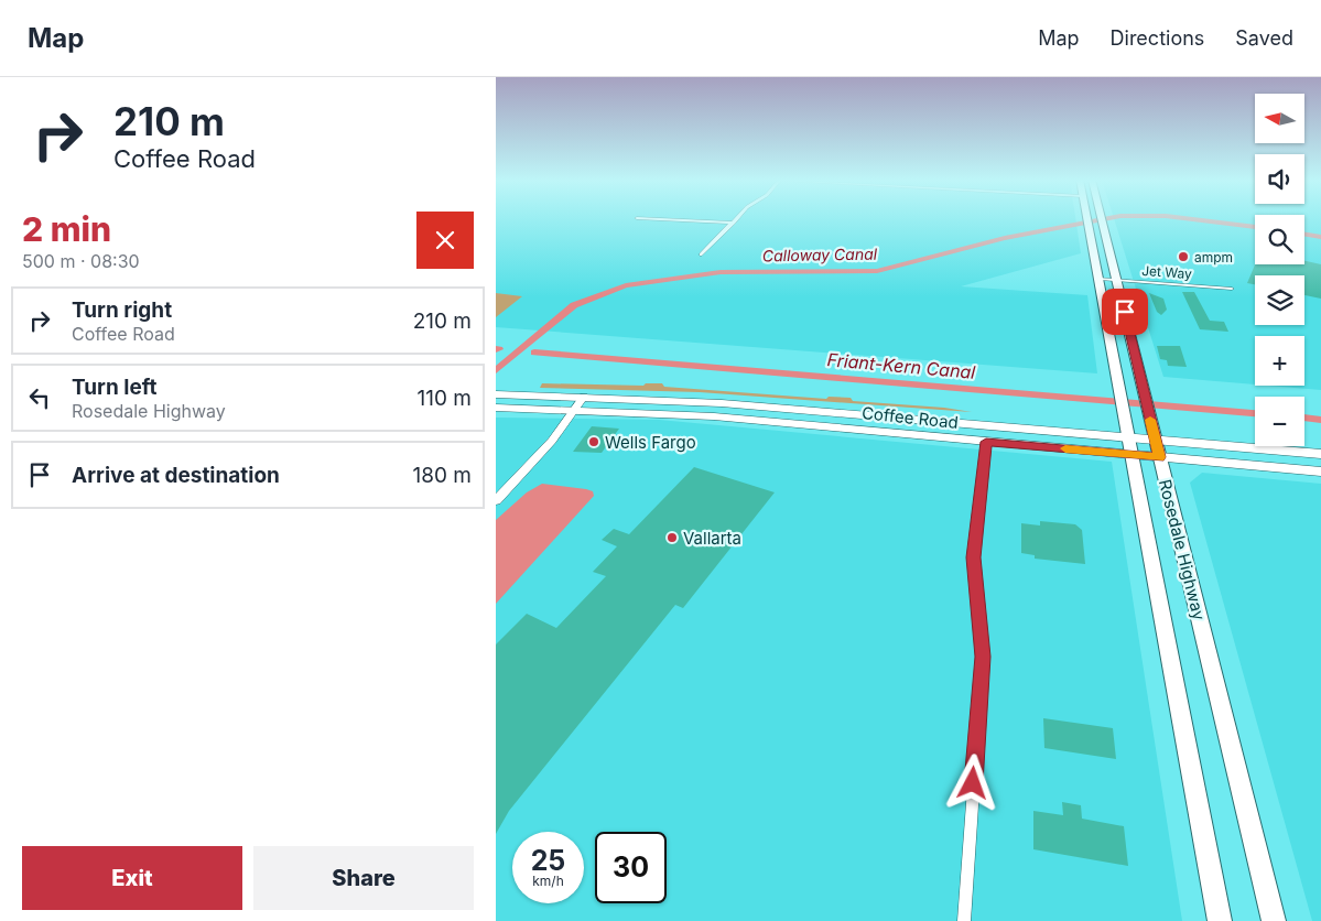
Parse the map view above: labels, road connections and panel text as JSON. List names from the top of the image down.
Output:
{
  "streets": {
    "main road": ["Coffee Road", "Rosedale Highway"],
    "street": ["Jet Way"]
  },
  "crossings": [
    ["Jet Way", "Rosedale Highway"],
    ["Coffee Road", "Rosedale Highway"]
  ],
  "water": ["Calloway Canal", "Friant-Kern Canal"],
  "places": ["ampm", "Wells Fargo", "Vallarta"],
  "north": "left",
  "page": {
    "header": "Map",
    "nav": ["Map", "Directions", "Saved"],
    "turn": ["210 m", "Coffee Road"],
    "map_buttons": ["+", "−"],
    "heading": ["2 min", "500 m · 08:30"],
    "list": [
      {
        "name": "Turn right",
        "note": "Coffee Road",
        "value": "210 m"
      },
      {
        "name": "Turn left",
        "note": "Rosedale Highway",
        "value": "110 m"
      },
      {
        "name": "Arrive at destination",
        "value": "180 m"
      }
    ],
    "speed": "25 km/h",
    "limit": "30",
    "buttons": ["Exit", "Share"]
  }
}
